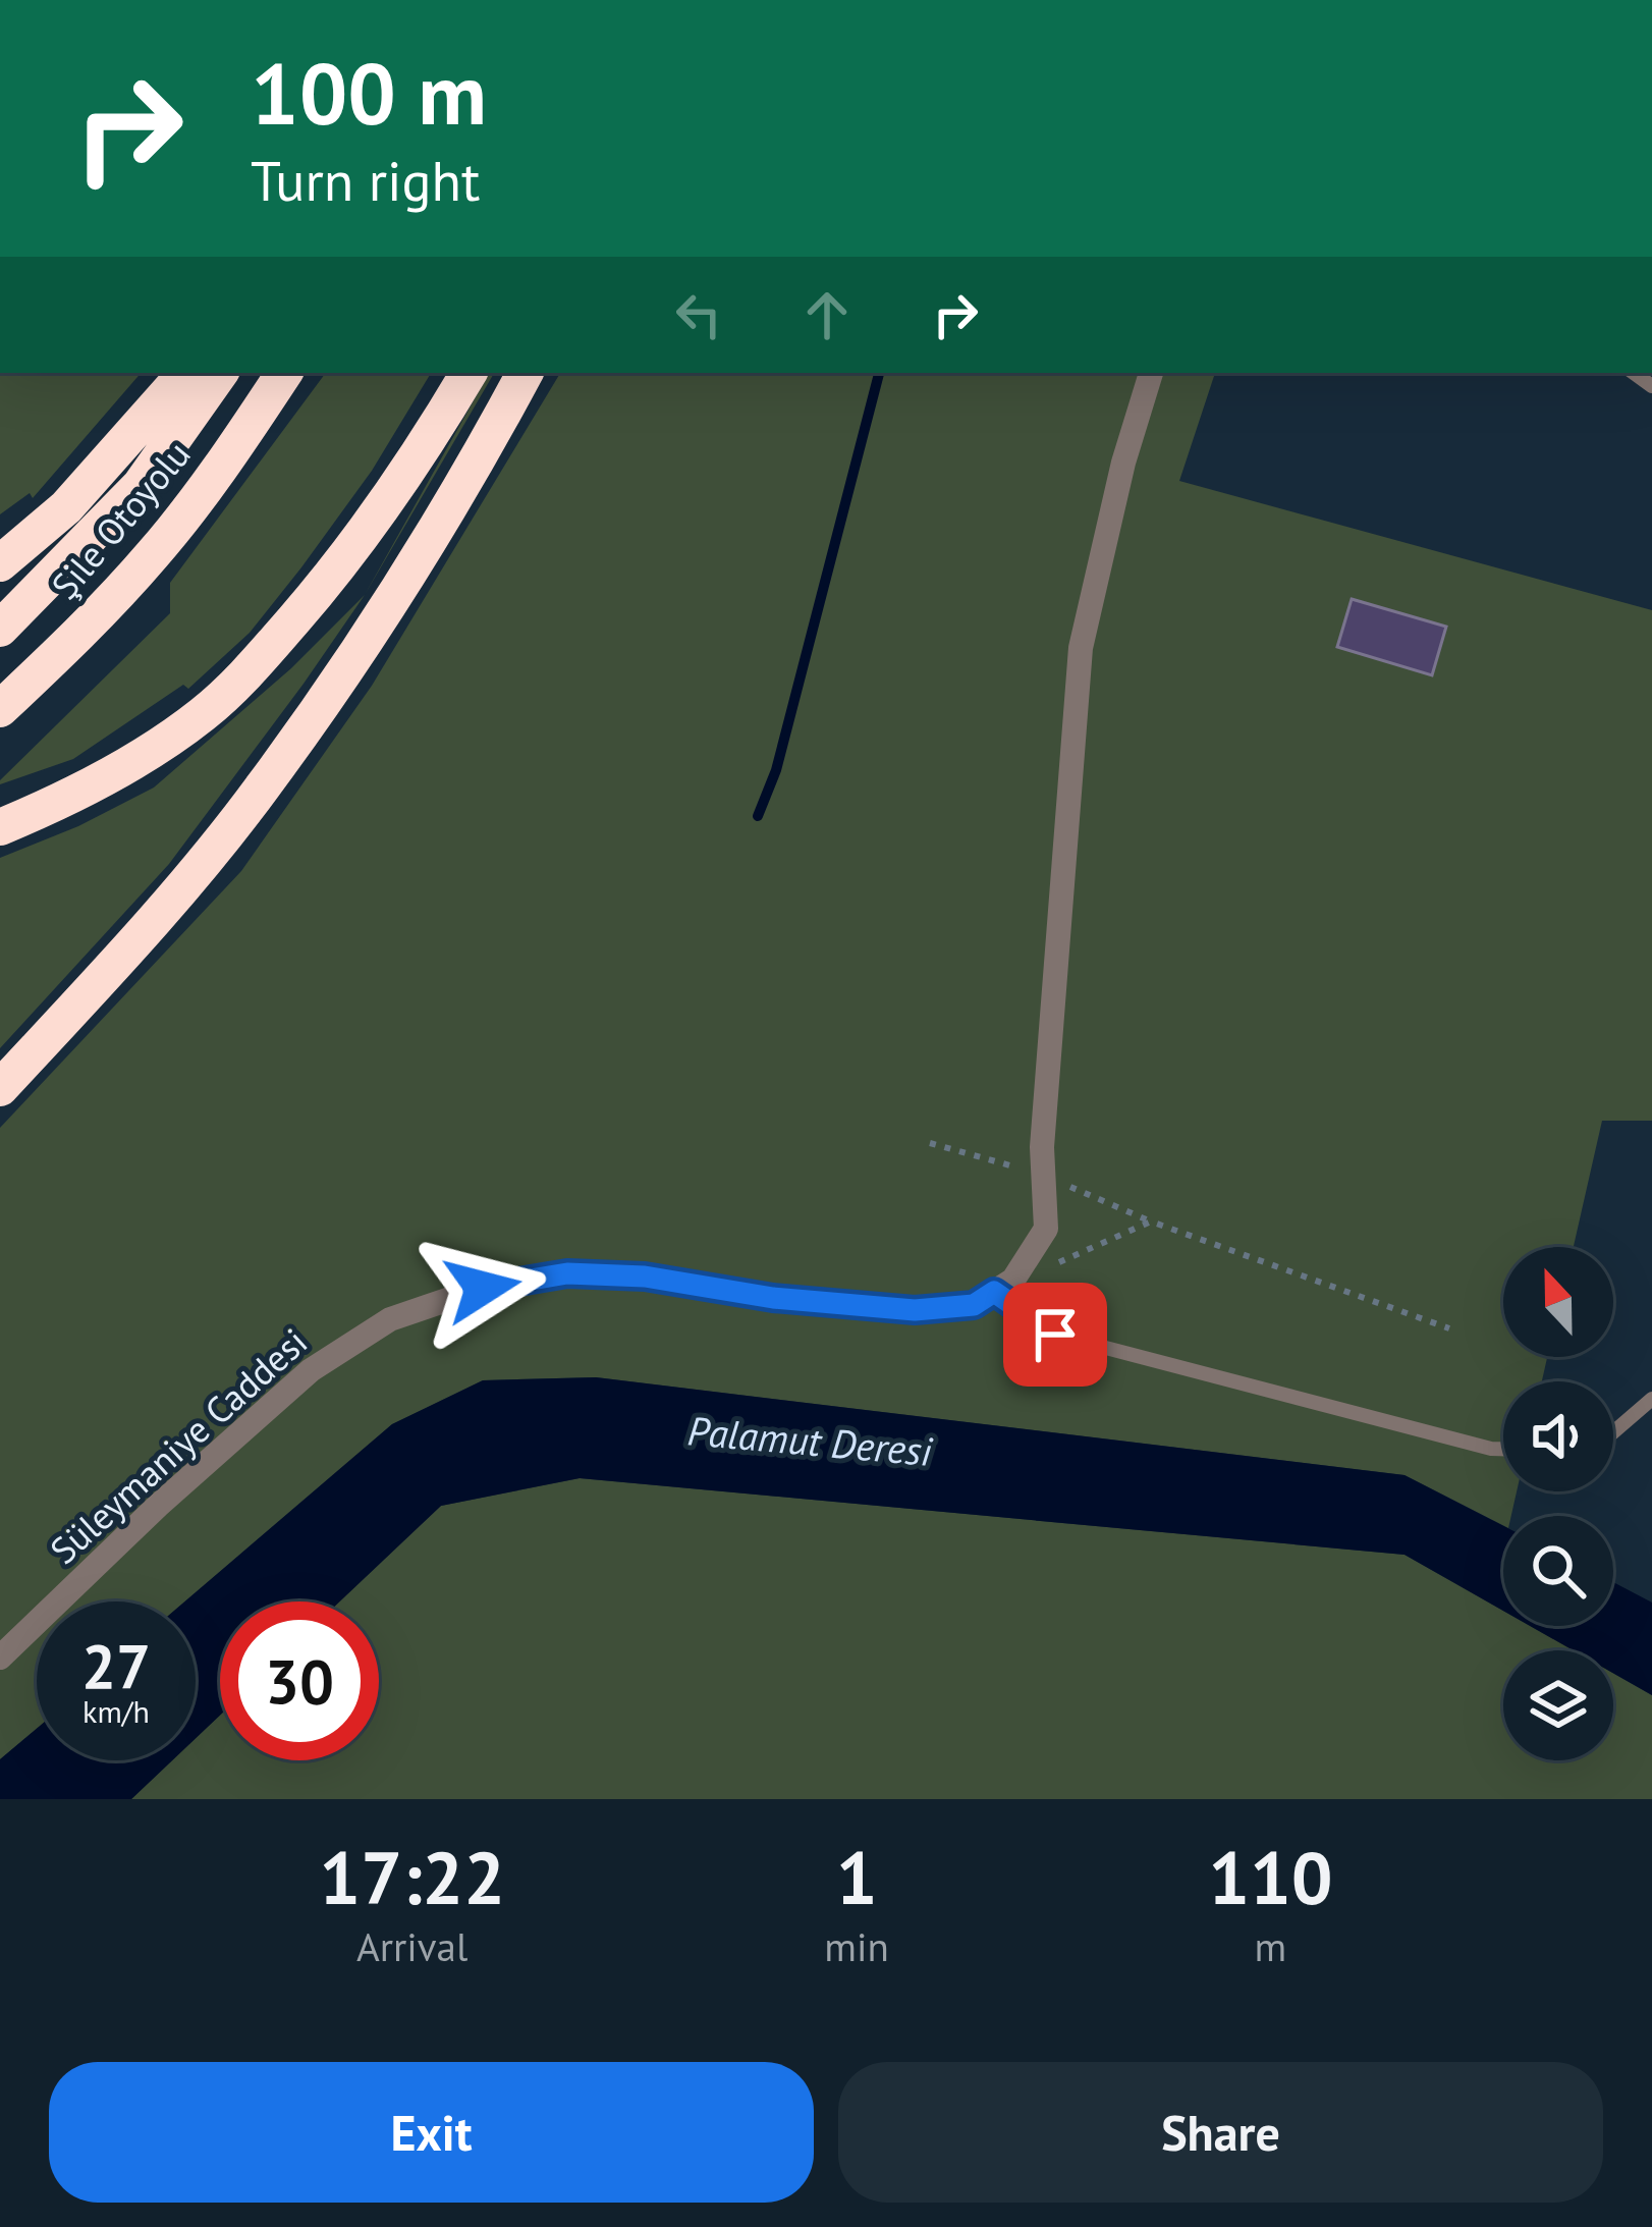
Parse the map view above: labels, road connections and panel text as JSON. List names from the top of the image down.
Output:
{
  "streets": {
    "highway": ["Şile Otoyolu"],
    "street": ["Süleymaniye Caddesi"]
  },
  "water": ["Palamut Deresi"],
  "north": "top",
  "page": {
    "turn": ["100 m", "Turn right"],
    "speed": "27 km/h",
    "limit": "30",
    "eta": [
      "17:22",
      "Arrival",
      "1",
      "min",
      "110",
      "m"
    ],
    "buttons": ["Exit", "Share"]
  }
}
